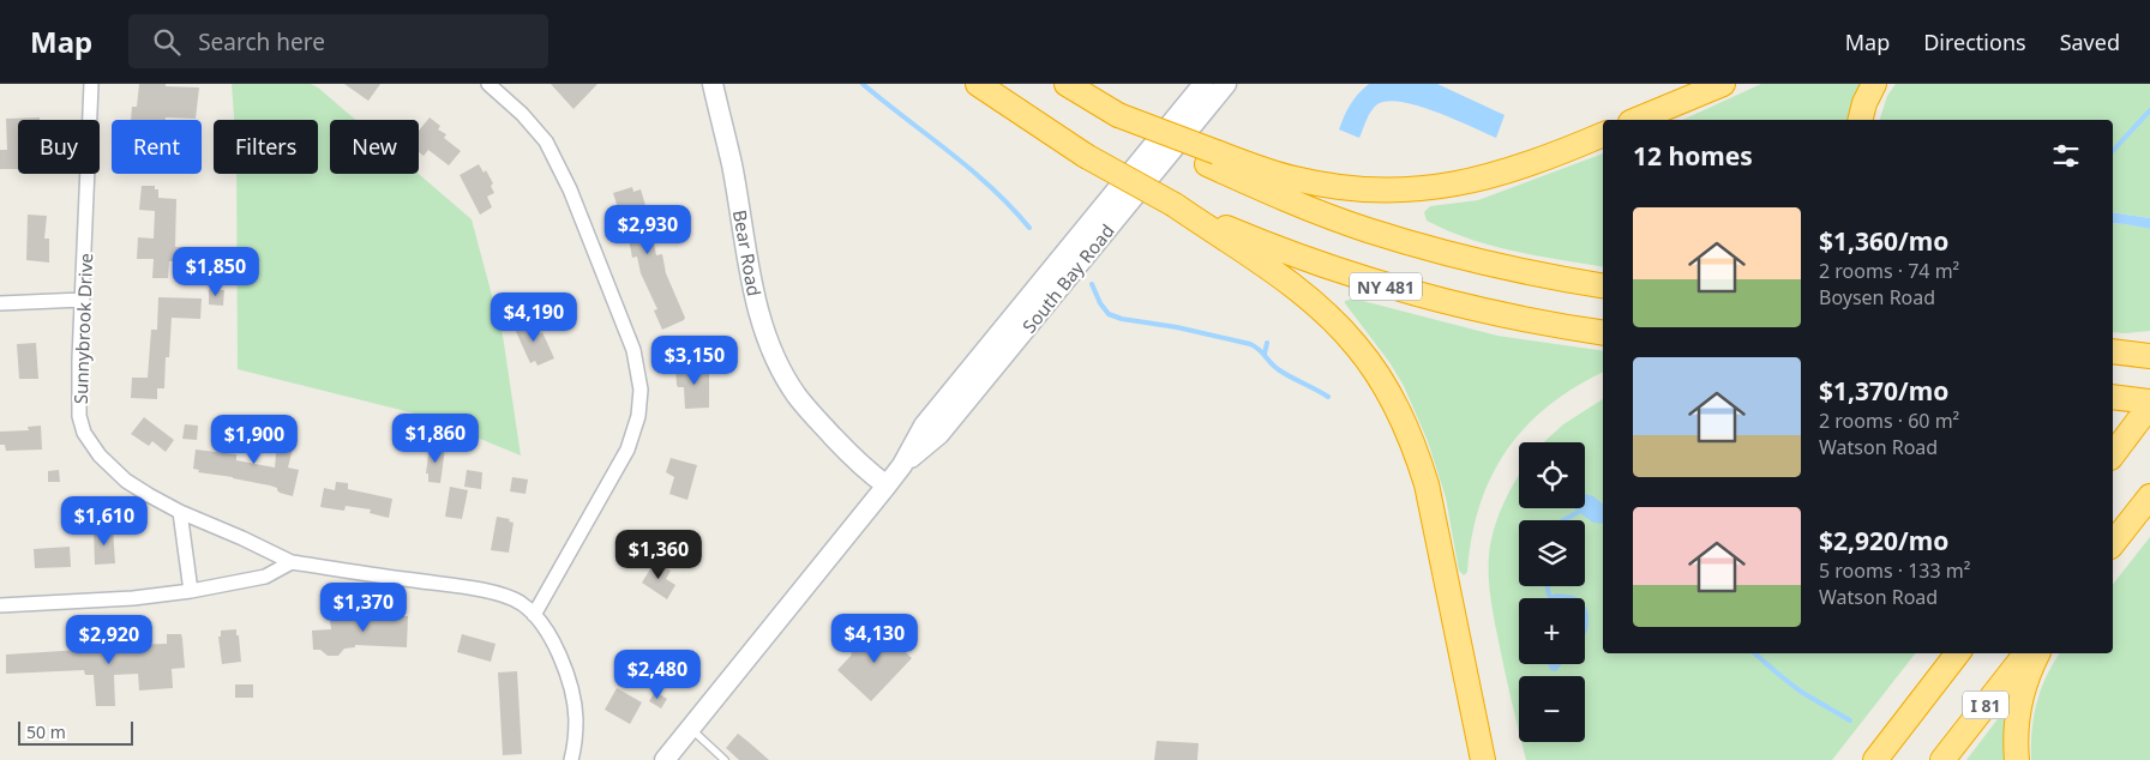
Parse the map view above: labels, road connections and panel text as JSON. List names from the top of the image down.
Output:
{
  "streets": {
    "highway": ["NY 481", "I 81"],
    "street": ["Bear Road", "South Bay Road", "Sunnybrook Drive"]
  },
  "crossings": [
    ["Bear Road", "South Bay Road"]
  ],
  "scale_bar": "50 m",
  "page": {
    "header": "Map",
    "search": "Search here",
    "nav": ["Map", "Directions", "Saved"],
    "chip": [
      "Buy",
      "Rent",
      "Filters",
      "New"
    ],
    "heading": "12 homes",
    "list": [
      {
        "name": "$1,360/mo",
        "note": "2 rooms · 74 m² · Boysen Road"
      },
      {
        "name": "$1,370/mo",
        "note": "2 rooms · 60 m² · Watson Road"
      },
      {
        "name": "$2,920/mo",
        "note": "5 rooms · 133 m² · Watson Road"
      }
    ],
    "price": [
      "$2,930",
      "$1,850",
      "$4,190",
      "$3,150",
      "$1,860",
      "$1,900",
      "$1,610",
      "$1,360",
      "$1,370",
      "$4,130",
      "$2,920",
      "$2,480"
    ],
    "map_buttons": ["+", "−"],
    "scale": "50 m"
  }
}
